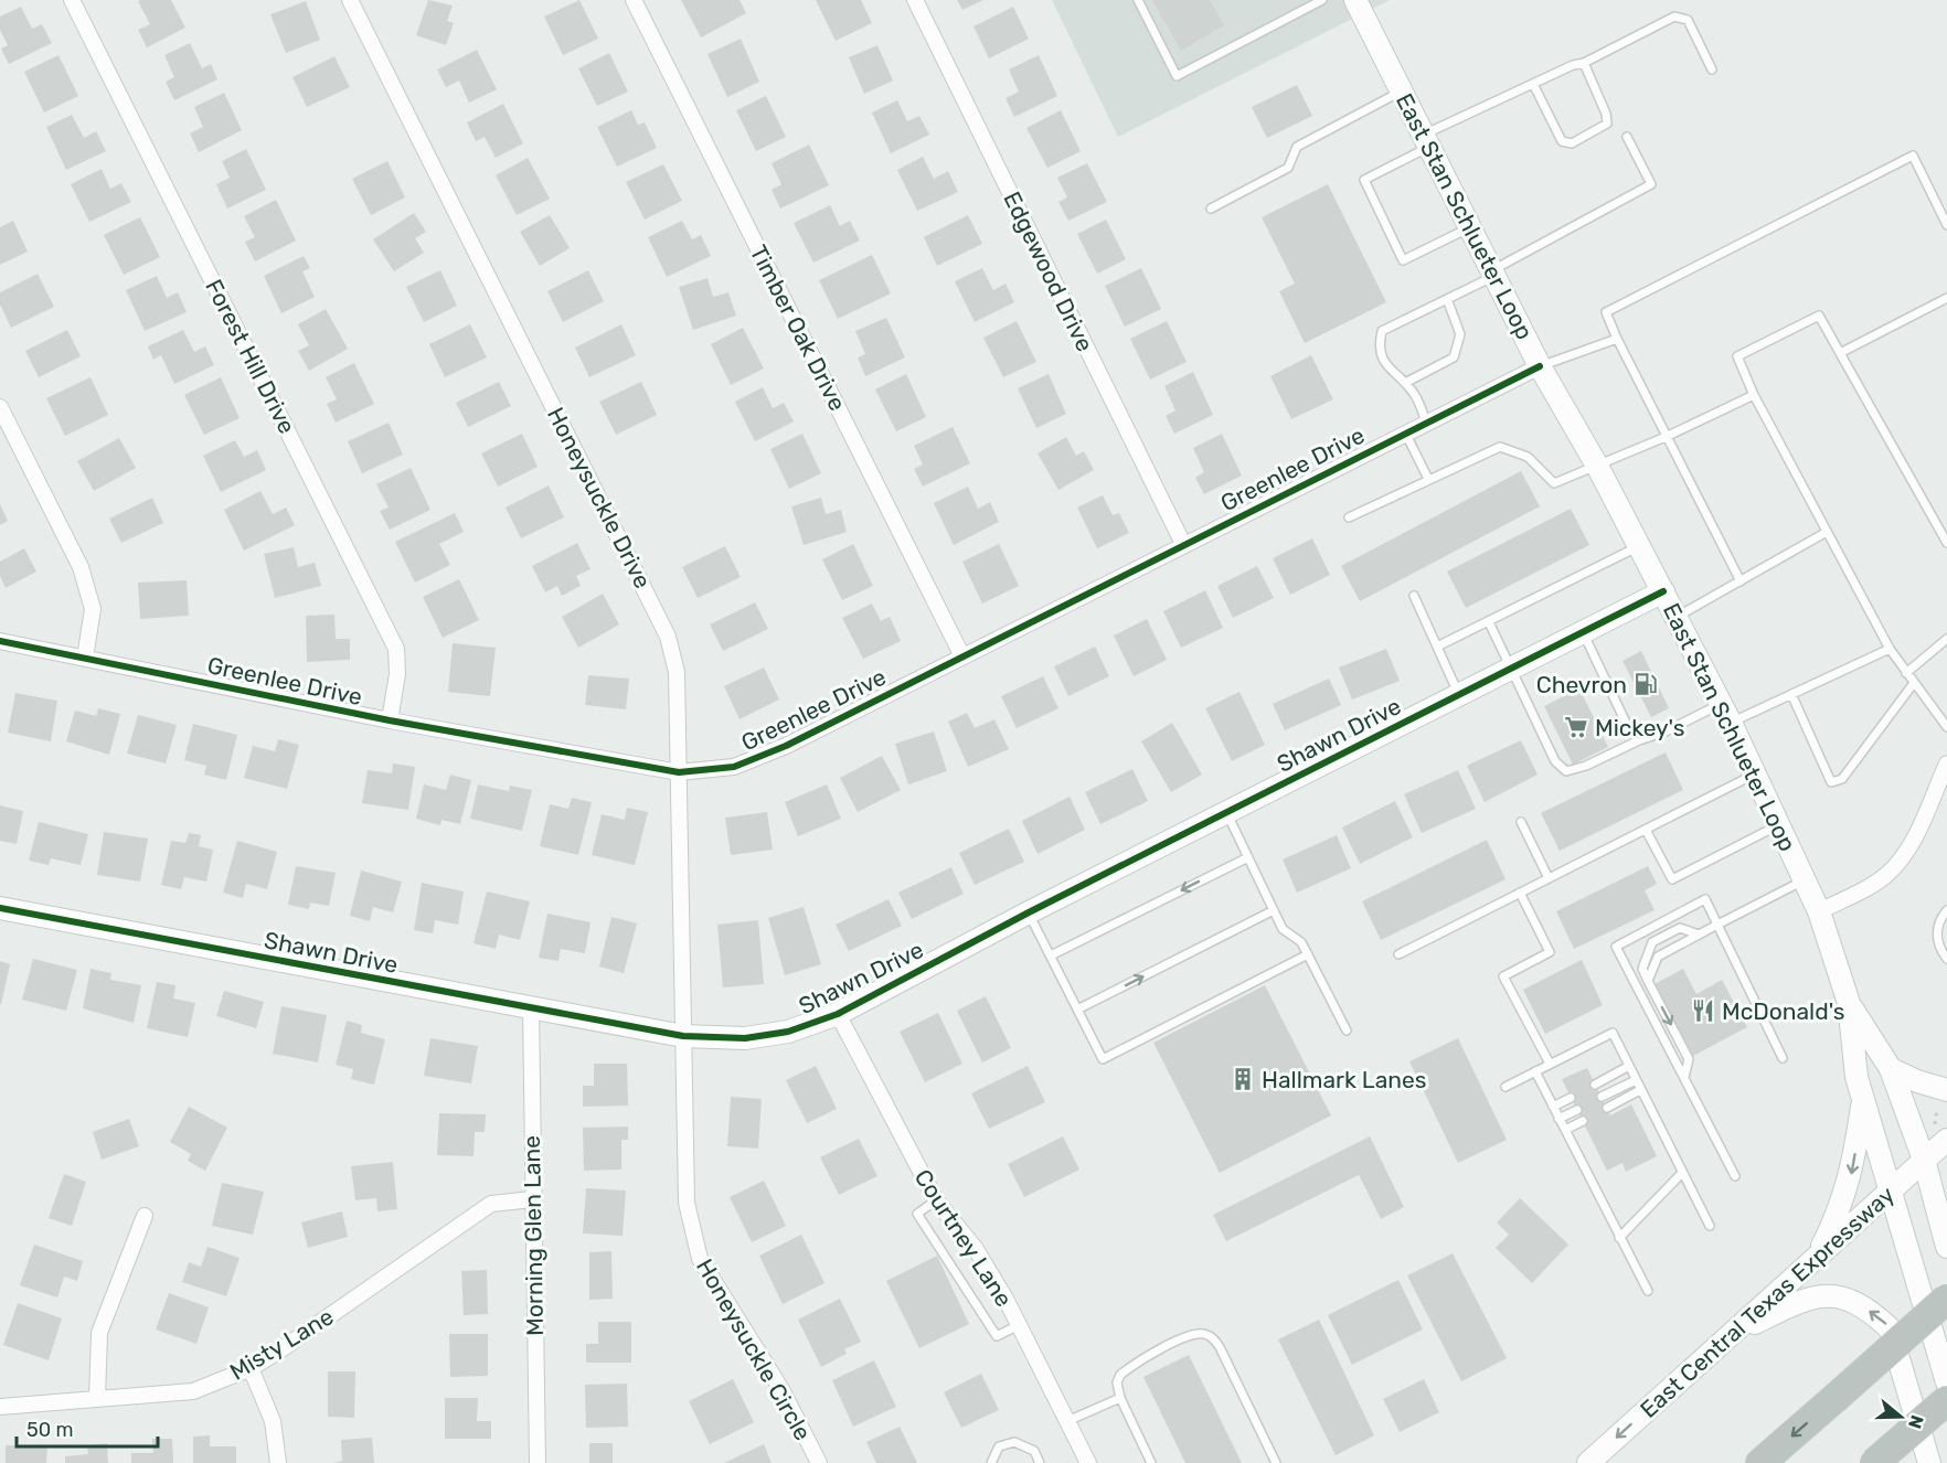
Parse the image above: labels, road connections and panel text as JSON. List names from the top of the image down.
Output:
{
  "streets": {
    "main road": ["East Stan Schlueter Loop", "Shawn Drive", "East Central Texas Expressway"],
    "street": [
      "Edgewood Drive",
      "Timber Oak Drive",
      "Forest Hill Drive",
      "Greenlee Drive",
      "Honeysuckle Drive",
      "Morning Glen Lane",
      "Courtney Lane",
      "Misty Lane",
      "Honeysuckle Circle"
    ]
  },
  "crossings": [
    ["East Stan Schlueter Loop", "Greenlee Drive"],
    ["East Stan Schlueter Loop", "Shawn Drive"],
    ["East Stan Schlueter Loop", "East Central Texas Expressway"],
    ["Edgewood Drive", "Greenlee Drive"],
    ["Timber Oak Drive", "Greenlee Drive"],
    ["Forest Hill Drive", "Greenlee Drive"],
    ["Greenlee Drive", "Honeysuckle Drive"],
    ["Honeysuckle Drive", "Shawn Drive"],
    ["Honeysuckle Drive", "Honeysuckle Circle"],
    ["Shawn Drive", "Morning Glen Lane"],
    ["Shawn Drive", "Courtney Lane"],
    ["Shawn Drive", "Honeysuckle Circle"],
    ["Morning Glen Lane", "Misty Lane"]
  ],
  "one_way": ["East Central Texas Expressway"],
  "places": {
    "fuel station": ["Chevron"],
    "supermarket": ["Mickey's"],
    "restaurant": ["McDonald's"],
    "building": ["Hallmark Lanes"]
  },
  "scale_bar": "50 m",
  "north": "right"
}
